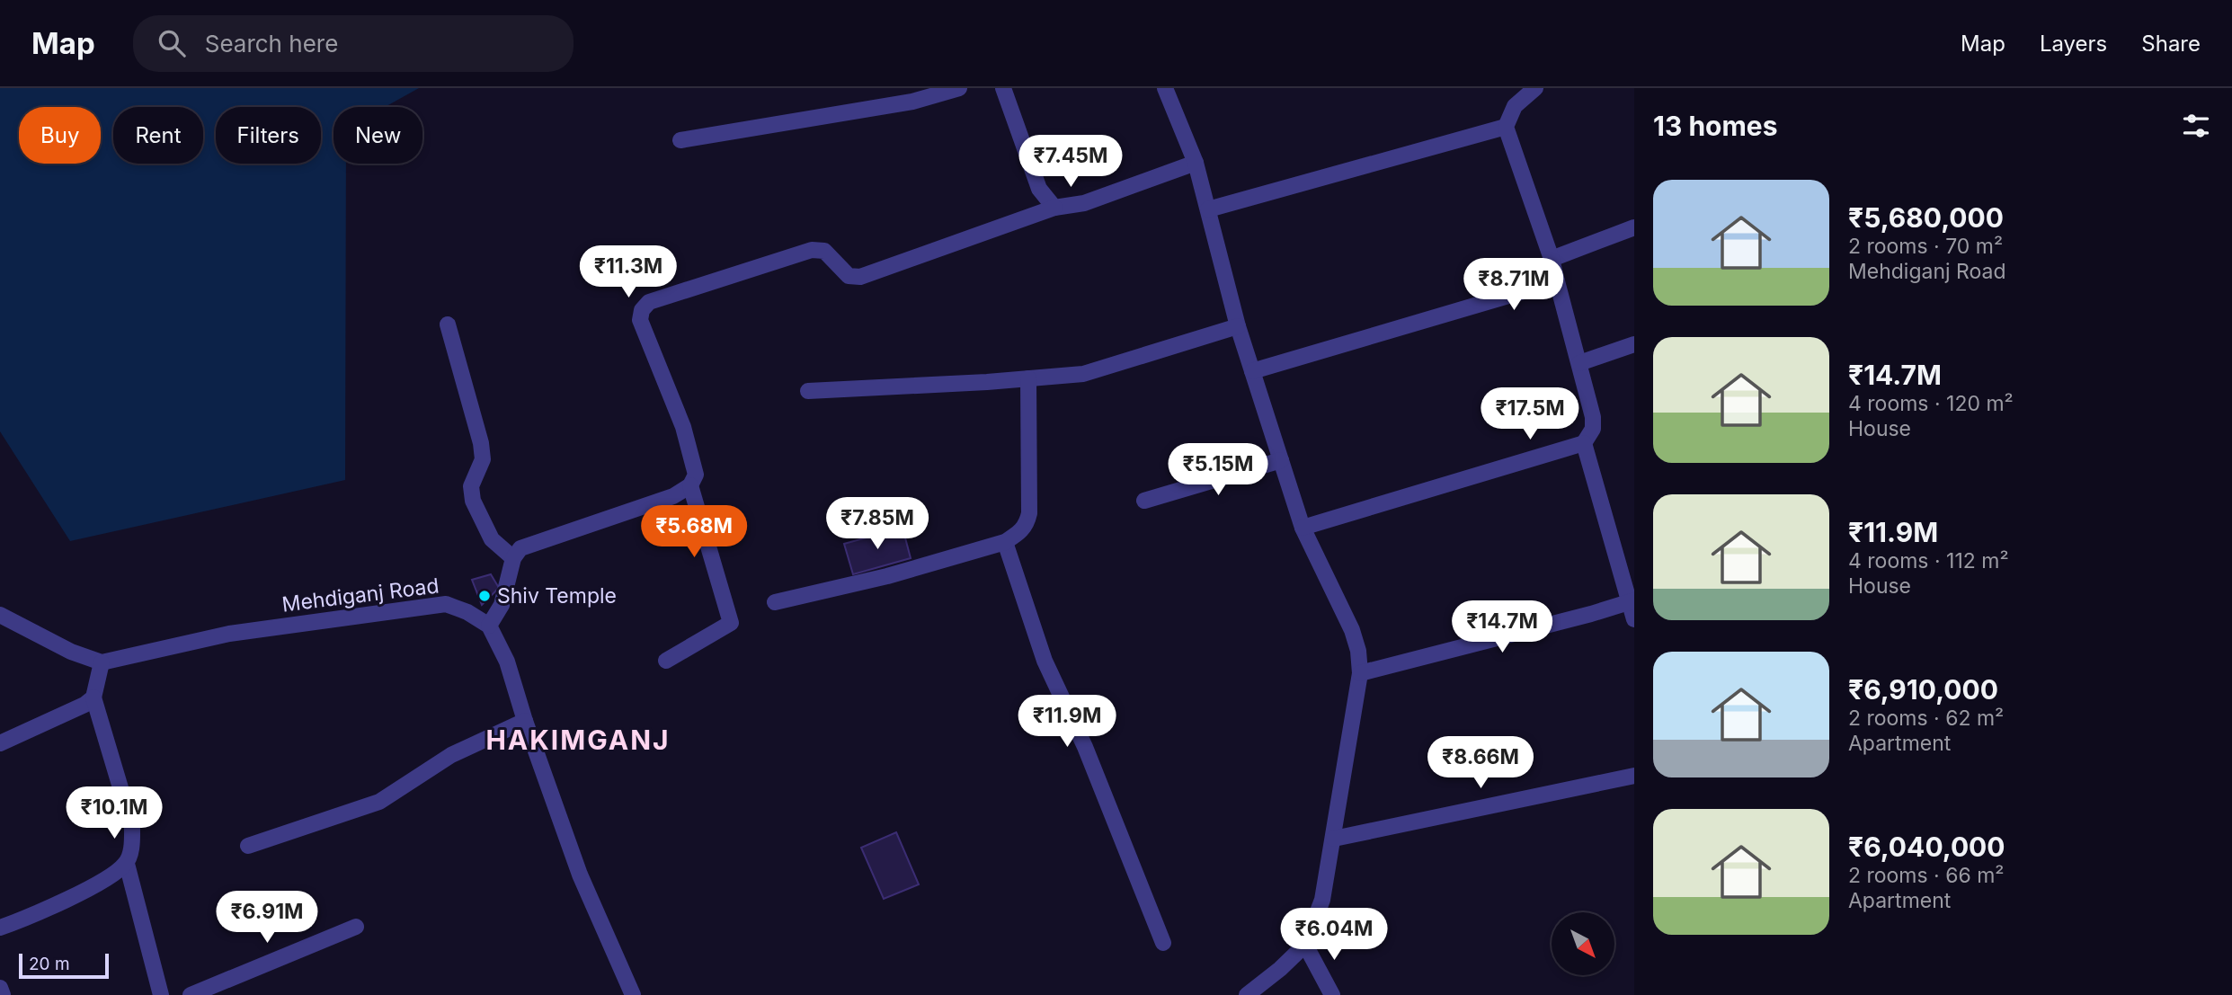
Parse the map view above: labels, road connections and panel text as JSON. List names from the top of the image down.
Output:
{
  "streets": {
    "street": ["Mehdiganj Road"]
  },
  "districts": ["HAKIMGANJ"],
  "places": ["Shiv Temple"],
  "scale_bar": "20 m",
  "north": "bottom right",
  "page": {
    "header": "Map",
    "search": "Search here",
    "nav": ["Map", "Layers", "Share"],
    "heading": "13 homes",
    "chip": [
      "Buy",
      "Rent",
      "Filters",
      "New"
    ],
    "price": [
      "₹7.45M",
      "₹11.3M",
      "₹8.71M",
      "₹17.5M",
      "₹5.15M",
      "₹7.85M",
      "₹5.68M",
      "₹14.7M",
      "₹11.9M",
      "₹8.66M",
      "₹10.1M",
      "₹6.91M",
      "₹6.04M"
    ],
    "list": [
      {
        "name": "₹5,680,000",
        "note": "2 rooms · 70 m² · Mehdiganj Road"
      },
      {
        "name": "₹14.7M",
        "note": "4 rooms · 120 m² · House"
      },
      {
        "name": "₹11.9M",
        "note": "4 rooms · 112 m² · House"
      },
      {
        "name": "₹6,910,000",
        "note": "2 rooms · 62 m² · Apartment"
      },
      {
        "name": "₹6,040,000",
        "note": "2 rooms · 66 m² · Apartment"
      }
    ],
    "scale": "20 m"
  }
}
